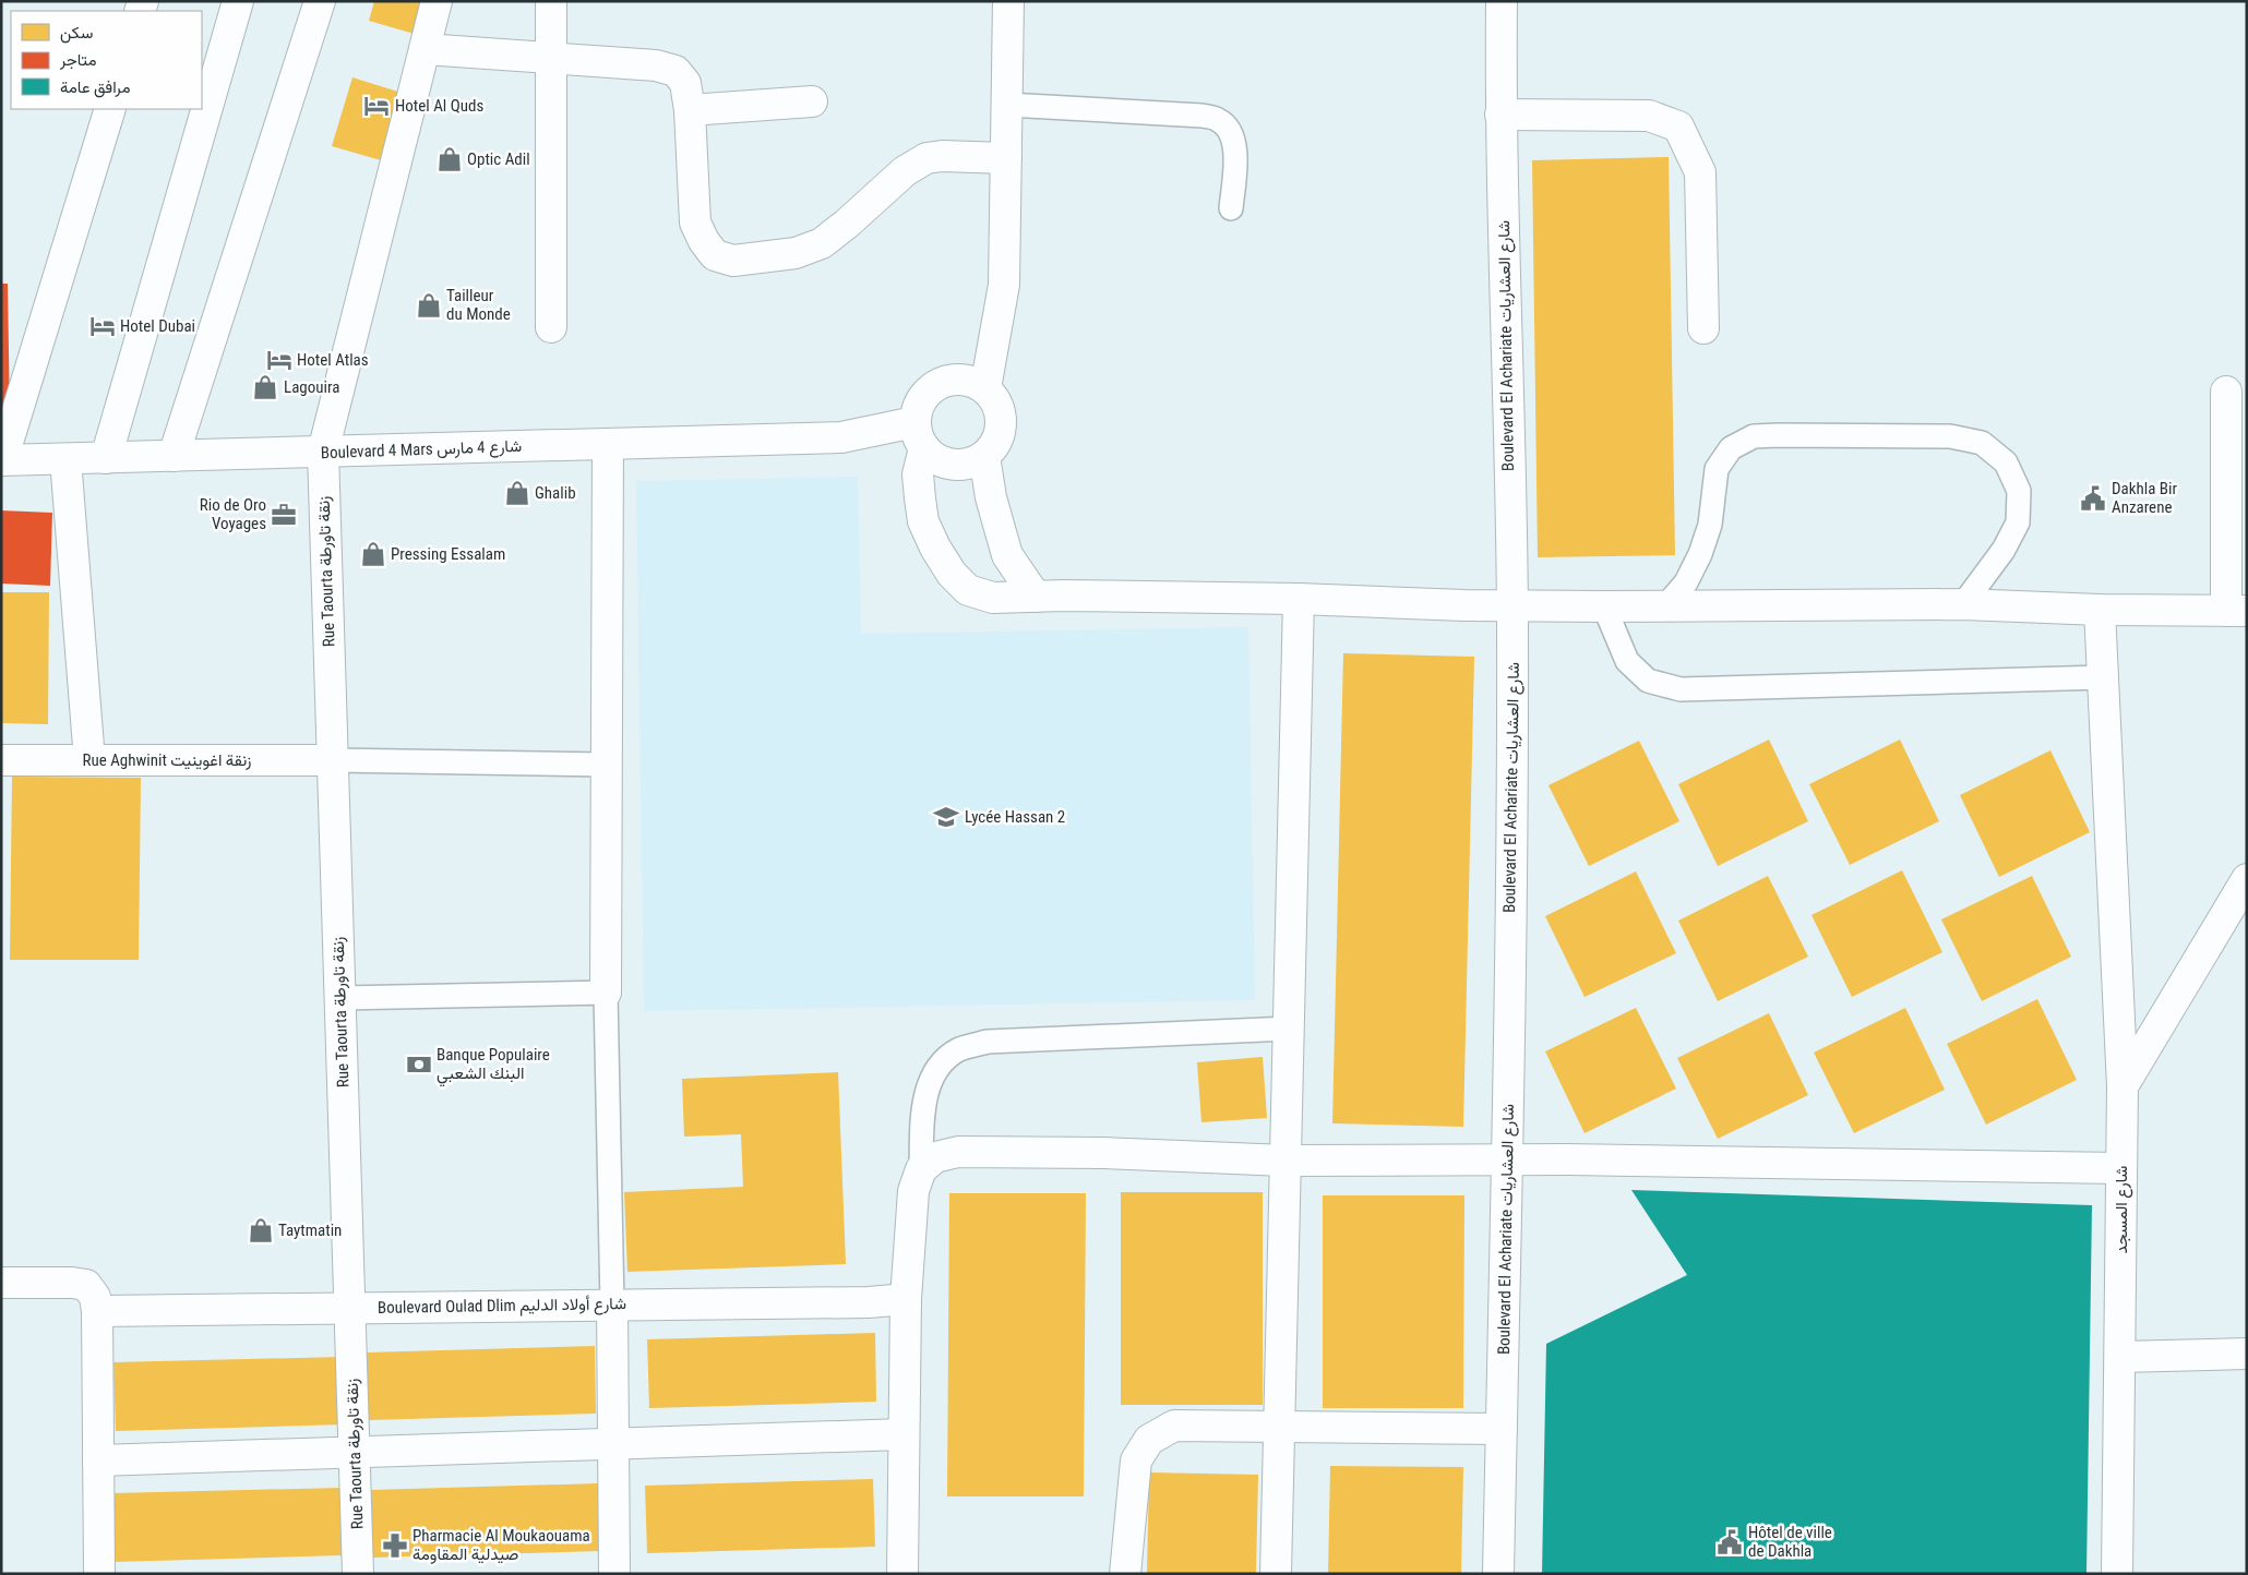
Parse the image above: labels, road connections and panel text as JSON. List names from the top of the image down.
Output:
{
  "streets": {
    "street": [
      "Boulevard El Achariate شارع العشاريات",
      "Boulevard 4 Mars شارع 4 مارس",
      "Rue Taourta زنقة تاورطة",
      "Rue Aghwinit زنقة اغوينيت",
      "شارع المسجد",
      "Boulevard Oulad Dlim شارع أولاد الدليم"
    ]
  },
  "crossings": [
    ["Boulevard 4 Mars شارع 4 مارس", "Rue Taourta زنقة تاورطة"],
    ["Rue Taourta زنقة تاورطة", "Rue Aghwinit زنقة اغوينيت"],
    ["Rue Taourta زنقة تاورطة", "Boulevard Oulad Dlim شارع أولاد الدليم"]
  ],
  "places": {
    "hotel": ["Hotel Al Quds", "Hotel Dubai", "Hotel Atlas"],
    "shop": [
      "Optic Adil",
      "Tailleur du Monde",
      "Lagouira",
      "Ghalib",
      "Pressing Essalam",
      "Taytmatin"
    ],
    "public building": ["Dakhla Bir Anzarene", "Hôtel de ville de Dakhla"],
    "office": ["Rio de Oro Voyages"],
    "school or university": ["Lycée Hassan 2"],
    "bank": ["Banque Populaire البنك الشعبي"],
    "pharmacy": ["Pharmacie Al Moukaouama صيدلية المقاومة"]
  },
  "legend": ["سكن", "متاجر", "مرافق عامة"]
}
